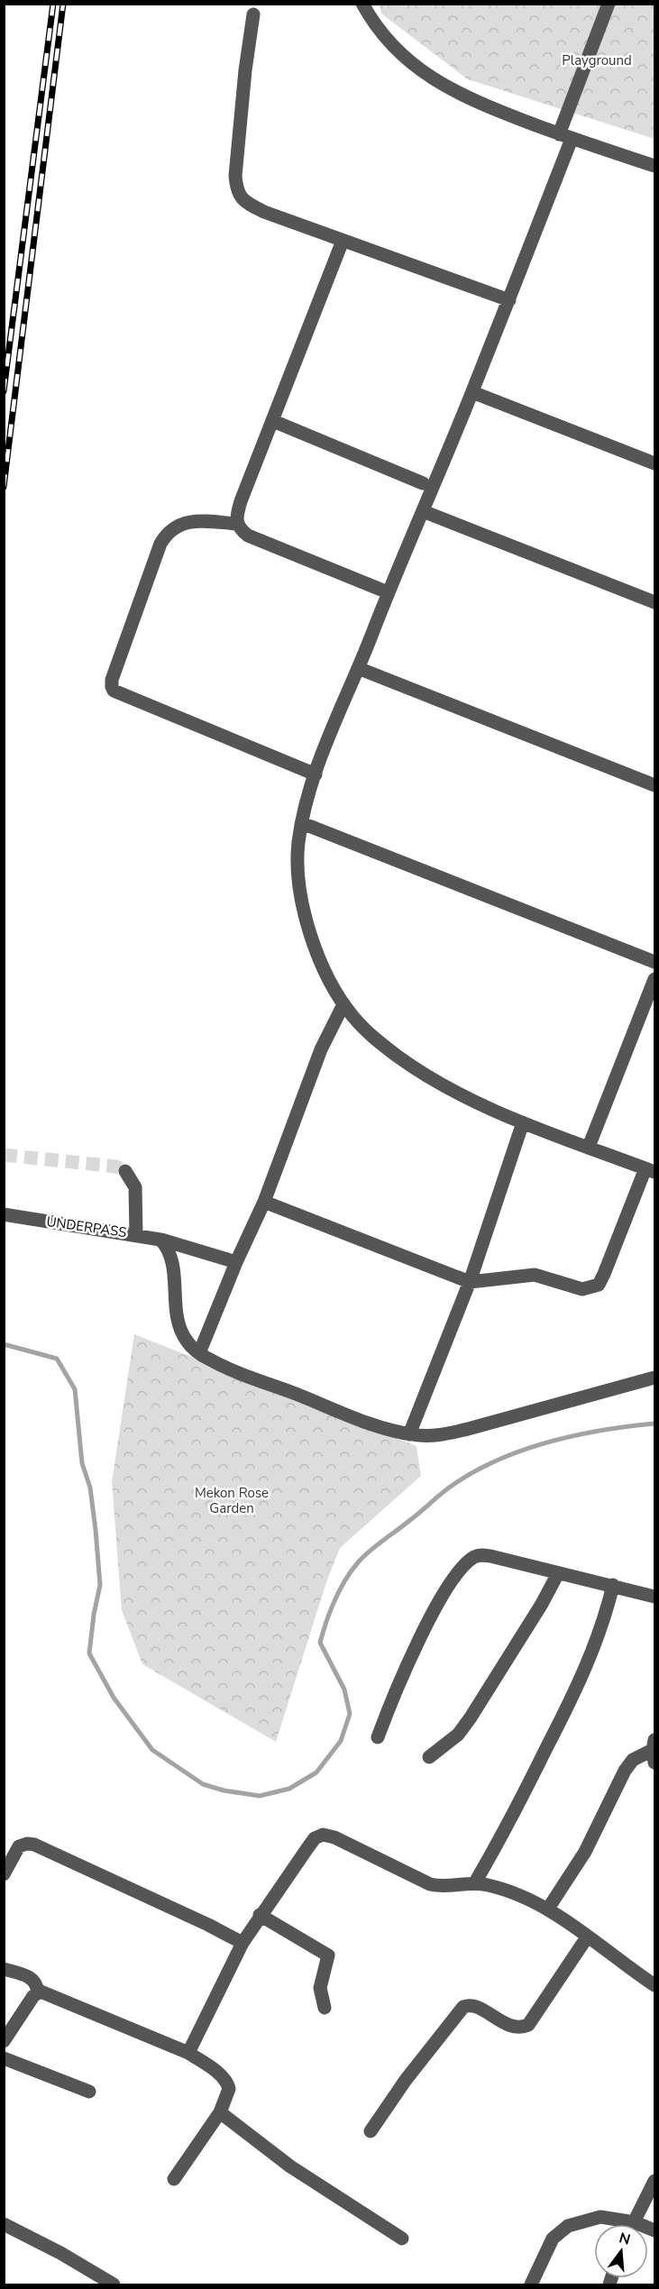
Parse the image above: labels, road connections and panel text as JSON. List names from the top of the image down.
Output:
{
  "streets": {
    "street": ["UNDERPASS"]
  },
  "parks": ["Playground", "Mekon Rose Garden"],
  "north": "top"
}
